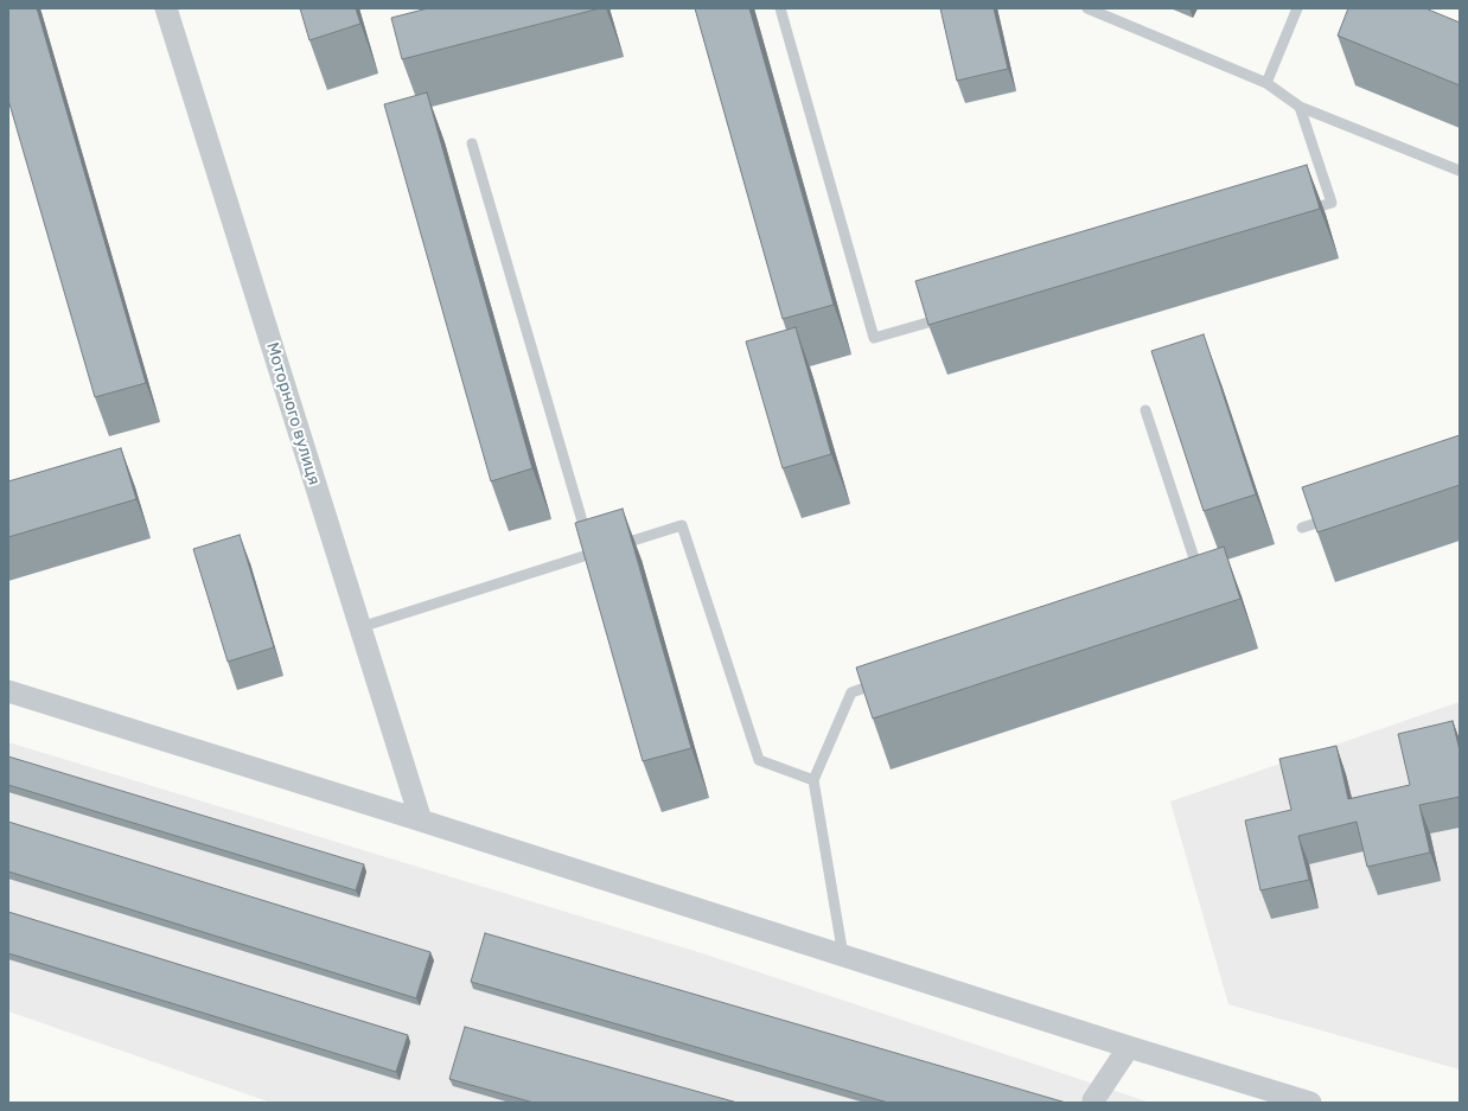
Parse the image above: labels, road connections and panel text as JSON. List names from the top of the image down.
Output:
{
  "streets": {
    "street": ["Моторного вулиця"]
  }
}
